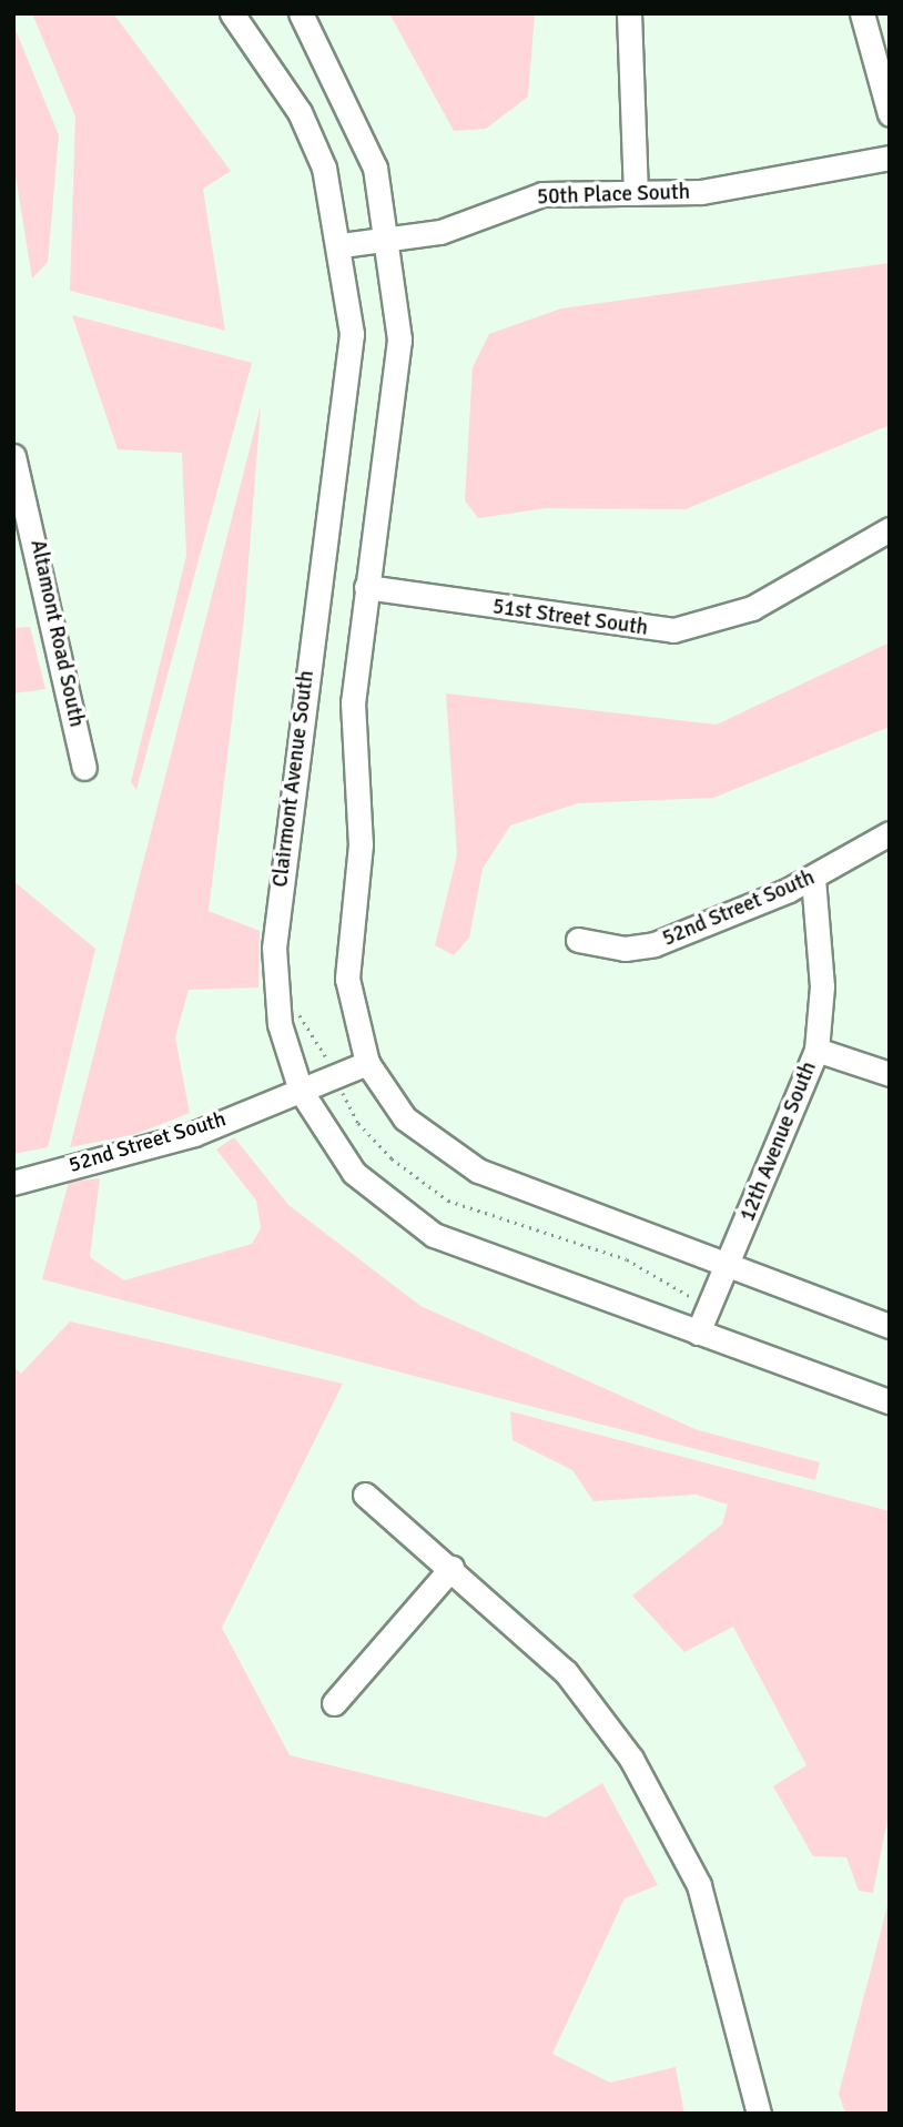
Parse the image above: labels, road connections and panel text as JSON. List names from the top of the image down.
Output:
{
  "streets": {
    "street": [
      "50th Place South",
      "51st Street South",
      "Altamont Road South",
      "Clairmont Avenue South",
      "52nd Street South",
      "12th Avenue South"
    ]
  },
  "crossings": [
    ["50th Place South", "Clairmont Avenue South"],
    ["Clairmont Avenue South", "52nd Street South"],
    ["Clairmont Avenue South", "12th Avenue South"],
    ["52nd Street South", "12th Avenue South"]
  ]
}
